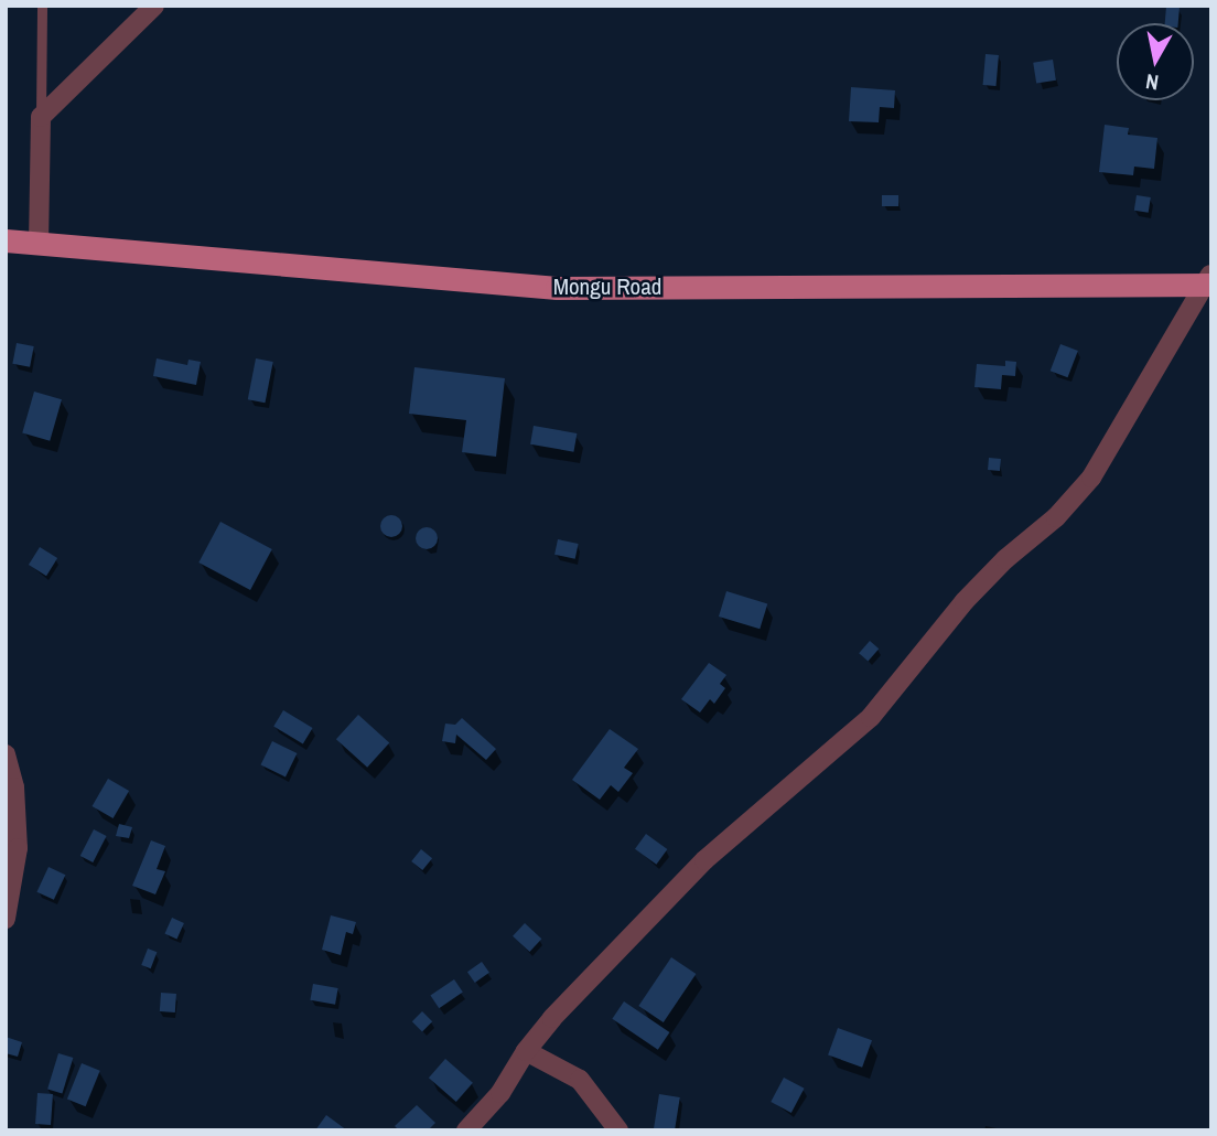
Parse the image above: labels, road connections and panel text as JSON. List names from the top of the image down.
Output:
{
  "streets": {
    "main road": ["Mongu Road"]
  },
  "north": "bottom"
}
